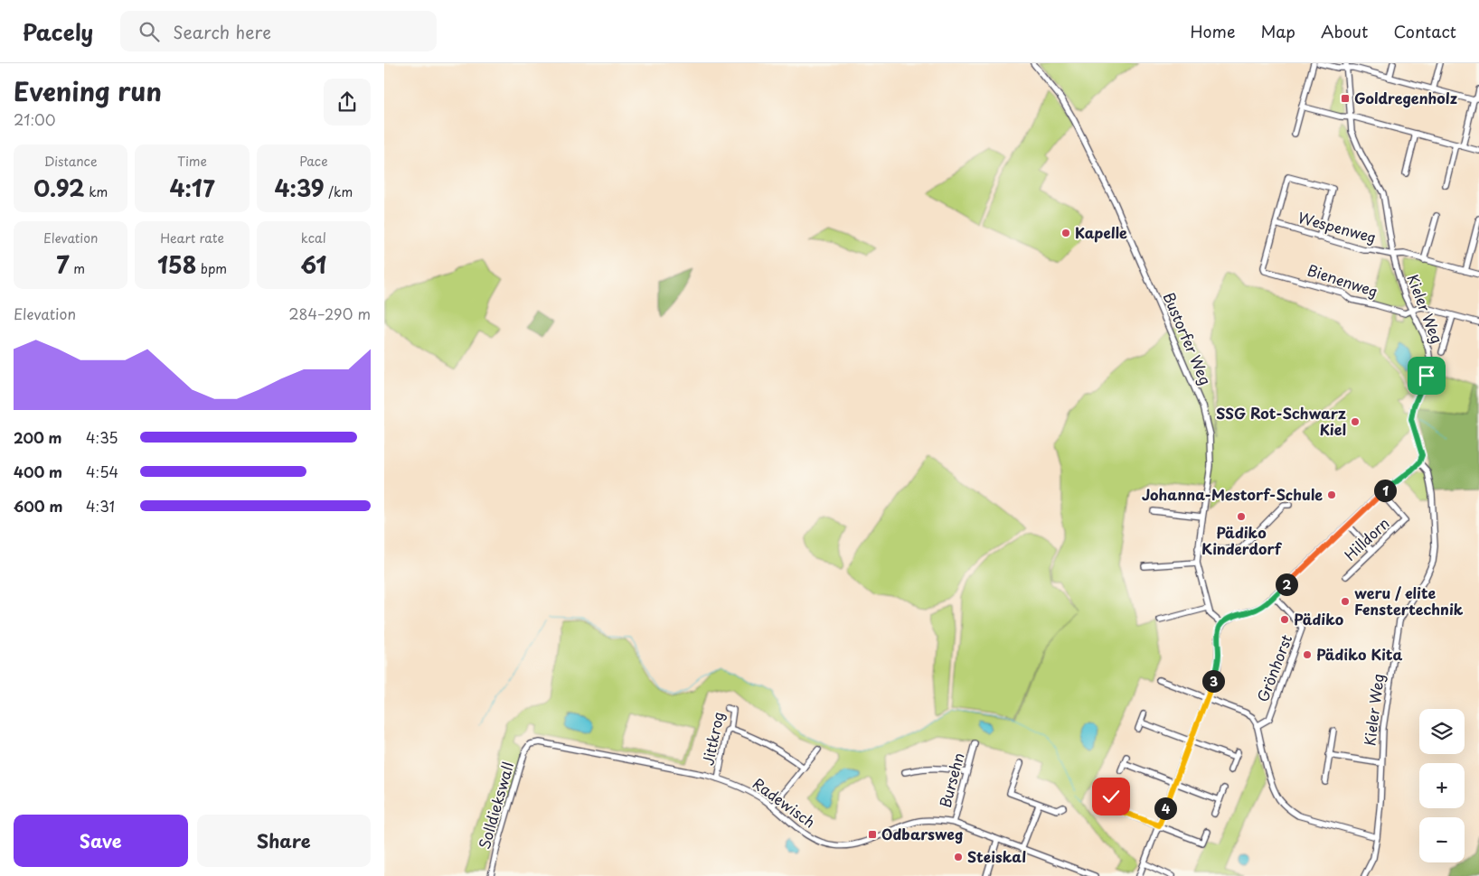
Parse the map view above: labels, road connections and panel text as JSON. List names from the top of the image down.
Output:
{
  "streets": {
    "street": [
      "Wespenweg",
      "Bienenweg",
      "Kieler Weg",
      "Bustorfer Weg",
      "Hilldorn",
      "Grönhorst",
      "Jittkrog",
      "Bursehn",
      "Radewisch",
      "Solldiekswall"
    ]
  },
  "crossings": [
    ["Wespenweg", "Bienenweg"],
    ["Wespenweg", "Kieler Weg"],
    ["Bienenweg", "Kieler Weg"],
    ["Jittkrog", "Radewisch"],
    ["Bursehn", "Radewisch"],
    ["Radewisch", "Solldiekswall"]
  ],
  "places": {
    "transit": ["Goldregenholz", "Odbarsweg"],
    "other": [
      "Kapelle",
      "SSG Rot-Schwarz Kiel",
      "Johanna-Mestorf-Schule",
      "Pädiko Kinderdorf",
      "weru / elite Fenstertechnik",
      "Pädiko",
      "Pädiko Kita",
      "Steiskal"
    ]
  },
  "page": {
    "header": "Pacely",
    "search": "Search here",
    "nav": [
      "Home",
      "Map",
      "About",
      "Contact"
    ],
    "heading": ["Evening run", "21:00"],
    "stats": [
      ["Distance", "0.92 km"],
      ["Time", "4:17"],
      ["Pace", "4:39 /km"],
      ["Elevation", "7 m"],
      ["Heart rate", "158 bpm"],
      ["kcal", "61"]
    ],
    "chart": ["Elevation", "284–290 m"],
    "list": [
      {
        "name": "200 m",
        "note": "4:35"
      },
      {
        "name": "400 m",
        "note": "4:54"
      },
      {
        "name": "600 m",
        "note": "4:31"
      }
    ],
    "pins": [
      "1",
      "2",
      "3",
      "4"
    ],
    "map_buttons": ["+", "−"],
    "buttons": ["Save", "Share"]
  }
}
